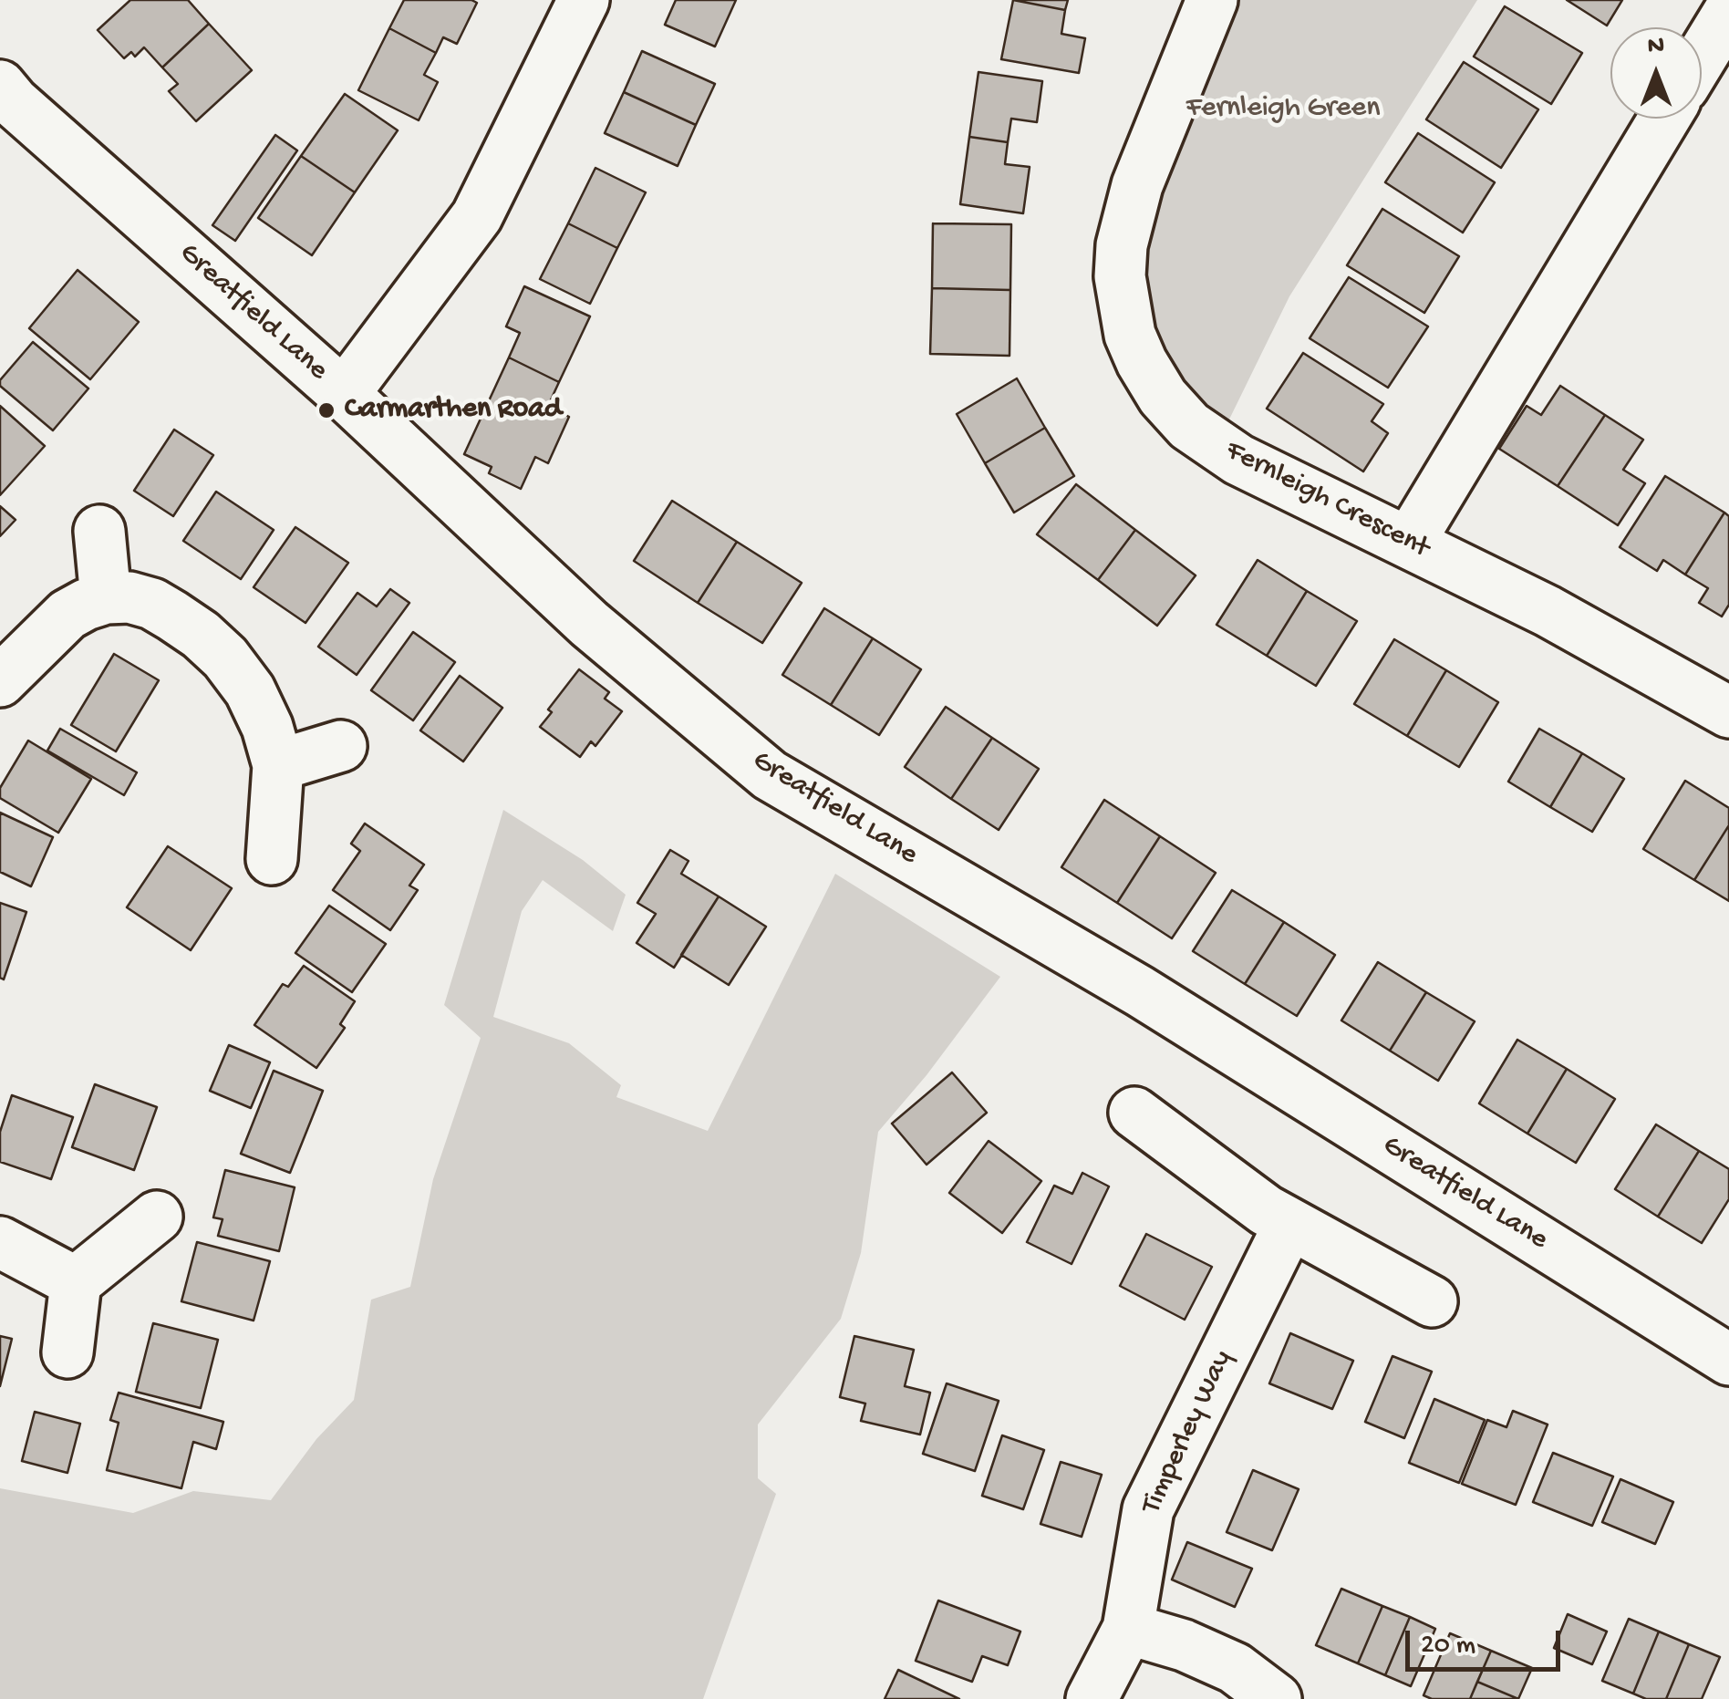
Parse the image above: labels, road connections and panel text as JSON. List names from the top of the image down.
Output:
{
  "streets": {
    "street": ["Greatfield Lane", "Fernleigh Crescent", "Timperley Way"]
  },
  "parks": ["Fernleigh Green"],
  "places": ["Carmarthen Road"],
  "scale_bar": "20 m",
  "north": "top"
}
